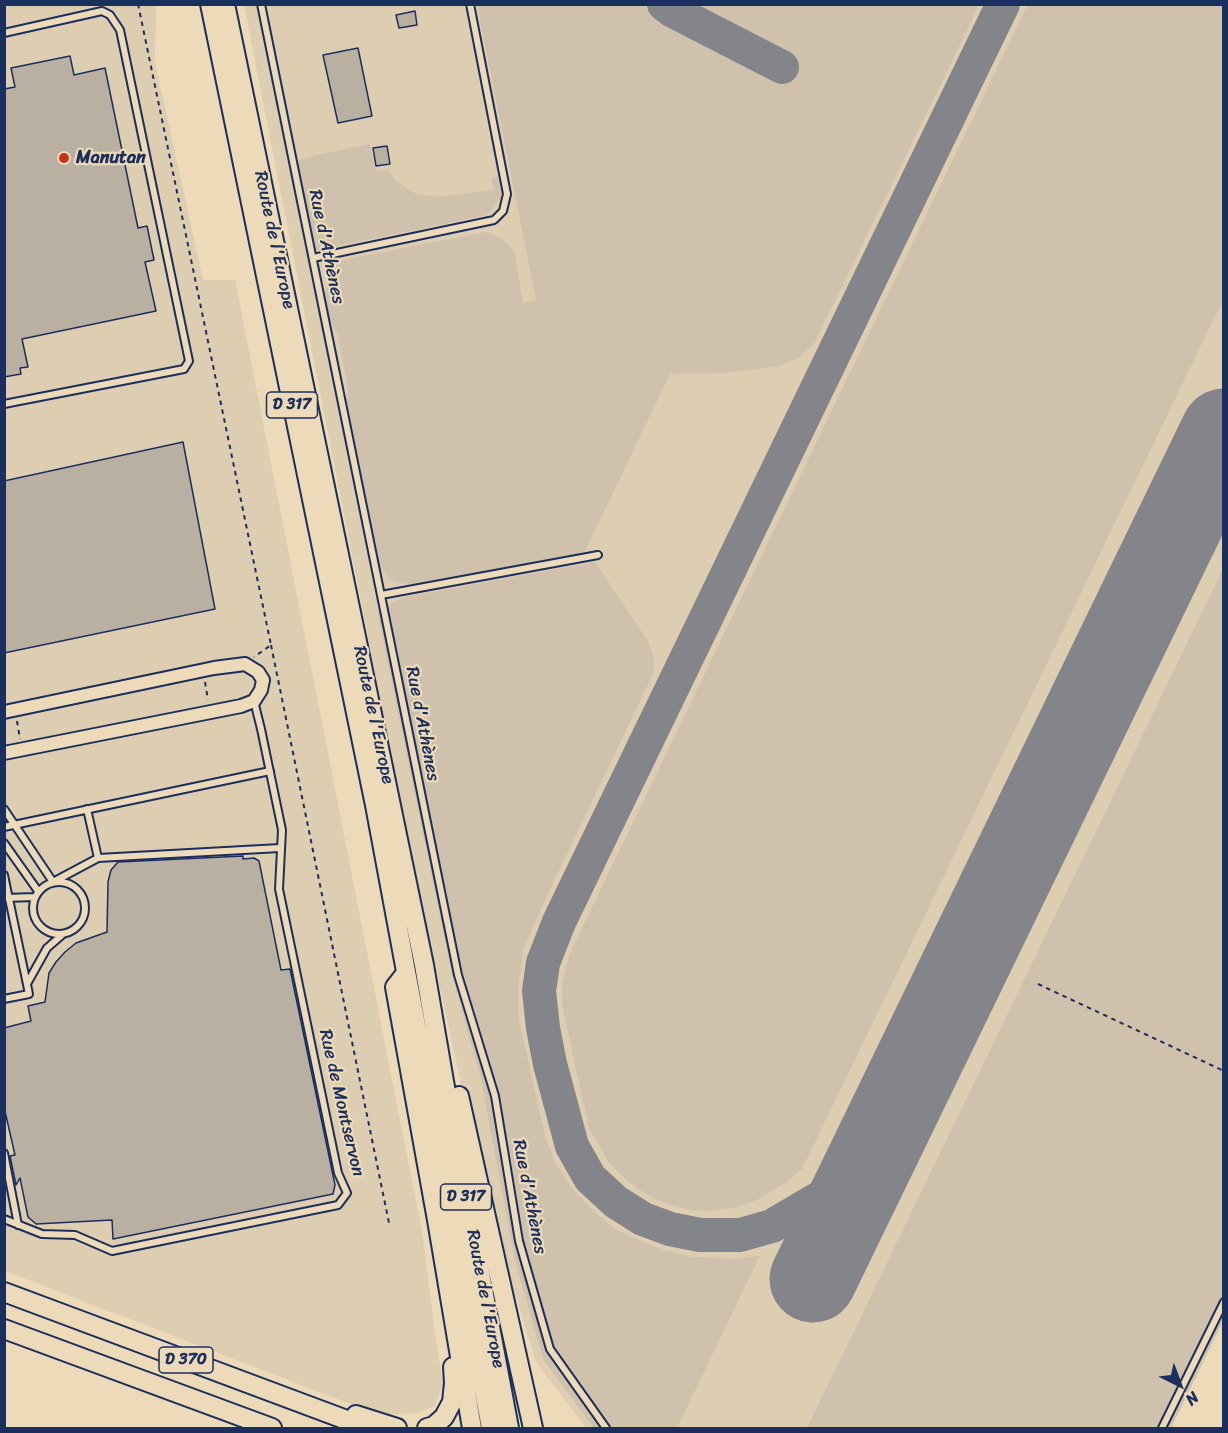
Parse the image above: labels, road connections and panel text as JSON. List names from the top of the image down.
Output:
{
  "streets": {
    "main road": ["Route de l'Europe", "D 317", "D 370"],
    "lane": ["Rue d'Athènes", "Rue de Montservon"]
  },
  "places": ["Manutan"],
  "north": "bottom right"
}
